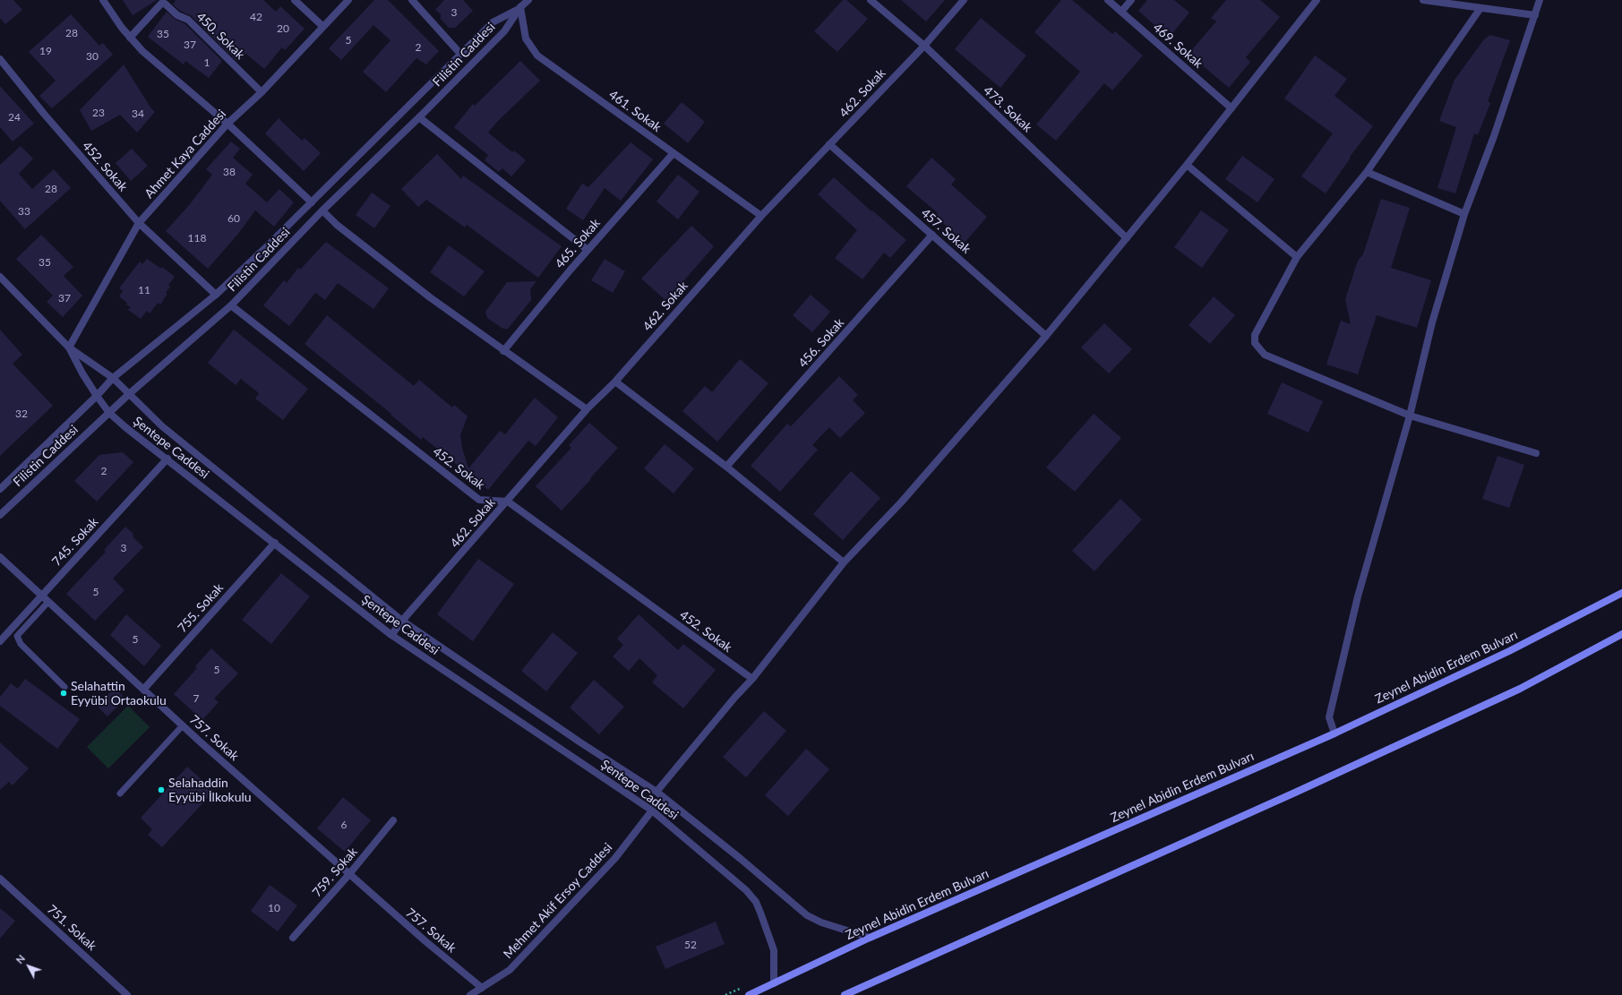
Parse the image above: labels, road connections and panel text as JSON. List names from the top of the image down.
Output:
{
  "streets": {
    "main road": ["Zeynel Abidin Erdem Bulvarı"],
    "street": [
      "450. Sokak",
      "469. Sokak",
      "Filistin Caddesi",
      "462. Sokak",
      "473. Sokak",
      "461. Sokak",
      "Ahmet Kaya Caddesi",
      "452. Sokak",
      "457. Sokak",
      "465. Sokak",
      "456. Sokak",
      "Şentepe Caddesi",
      "745. Sokak",
      "755. Sokak",
      "757. Sokak",
      "759. Sokak",
      "Mehmet Akif Ersoy Caddesi",
      "751. Sokak"
    ]
  },
  "crossings": [
    ["450. Sokak", "Ahmet Kaya Caddesi"],
    ["Filistin Caddesi", "461. Sokak"],
    ["Filistin Caddesi", "452. Sokak"],
    ["Filistin Caddesi", "Şentepe Caddesi"],
    ["462. Sokak", "473. Sokak"],
    ["462. Sokak", "461. Sokak"],
    ["462. Sokak", "452. Sokak"],
    ["462. Sokak", "457. Sokak"],
    ["462. Sokak", "Şentepe Caddesi"],
    ["461. Sokak", "465. Sokak"],
    ["Ahmet Kaya Caddesi", "452. Sokak"],
    ["Ahmet Kaya Caddesi", "Şentepe Caddesi"],
    ["457. Sokak", "456. Sokak"],
    ["Şentepe Caddesi", "745. Sokak"],
    ["Şentepe Caddesi", "755. Sokak"],
    ["Şentepe Caddesi", "Zeynel Abidin Erdem Bulvarı"],
    ["Şentepe Caddesi", "Mehmet Akif Ersoy Caddesi"],
    ["745. Sokak", "757. Sokak"],
    ["755. Sokak", "757. Sokak"],
    ["757. Sokak", "759. Sokak"],
    ["757. Sokak", "Mehmet Akif Ersoy Caddesi"]
  ],
  "places": ["Selahattin Eyyübi Ortaokulu", "Selahaddin Eyyübi İlkokulu"],
  "house_numbers": [
    "3",
    "42",
    "20",
    "28",
    "35",
    "5",
    "37",
    "2",
    "19",
    "30",
    "1",
    "23",
    "34",
    "24",
    "38",
    "28",
    "33",
    "60",
    "118",
    "35",
    "11",
    "37",
    "32",
    "2",
    "3",
    "5",
    "5",
    "5",
    "7",
    "6",
    "10",
    "52"
  ],
  "north": "top left"
}
